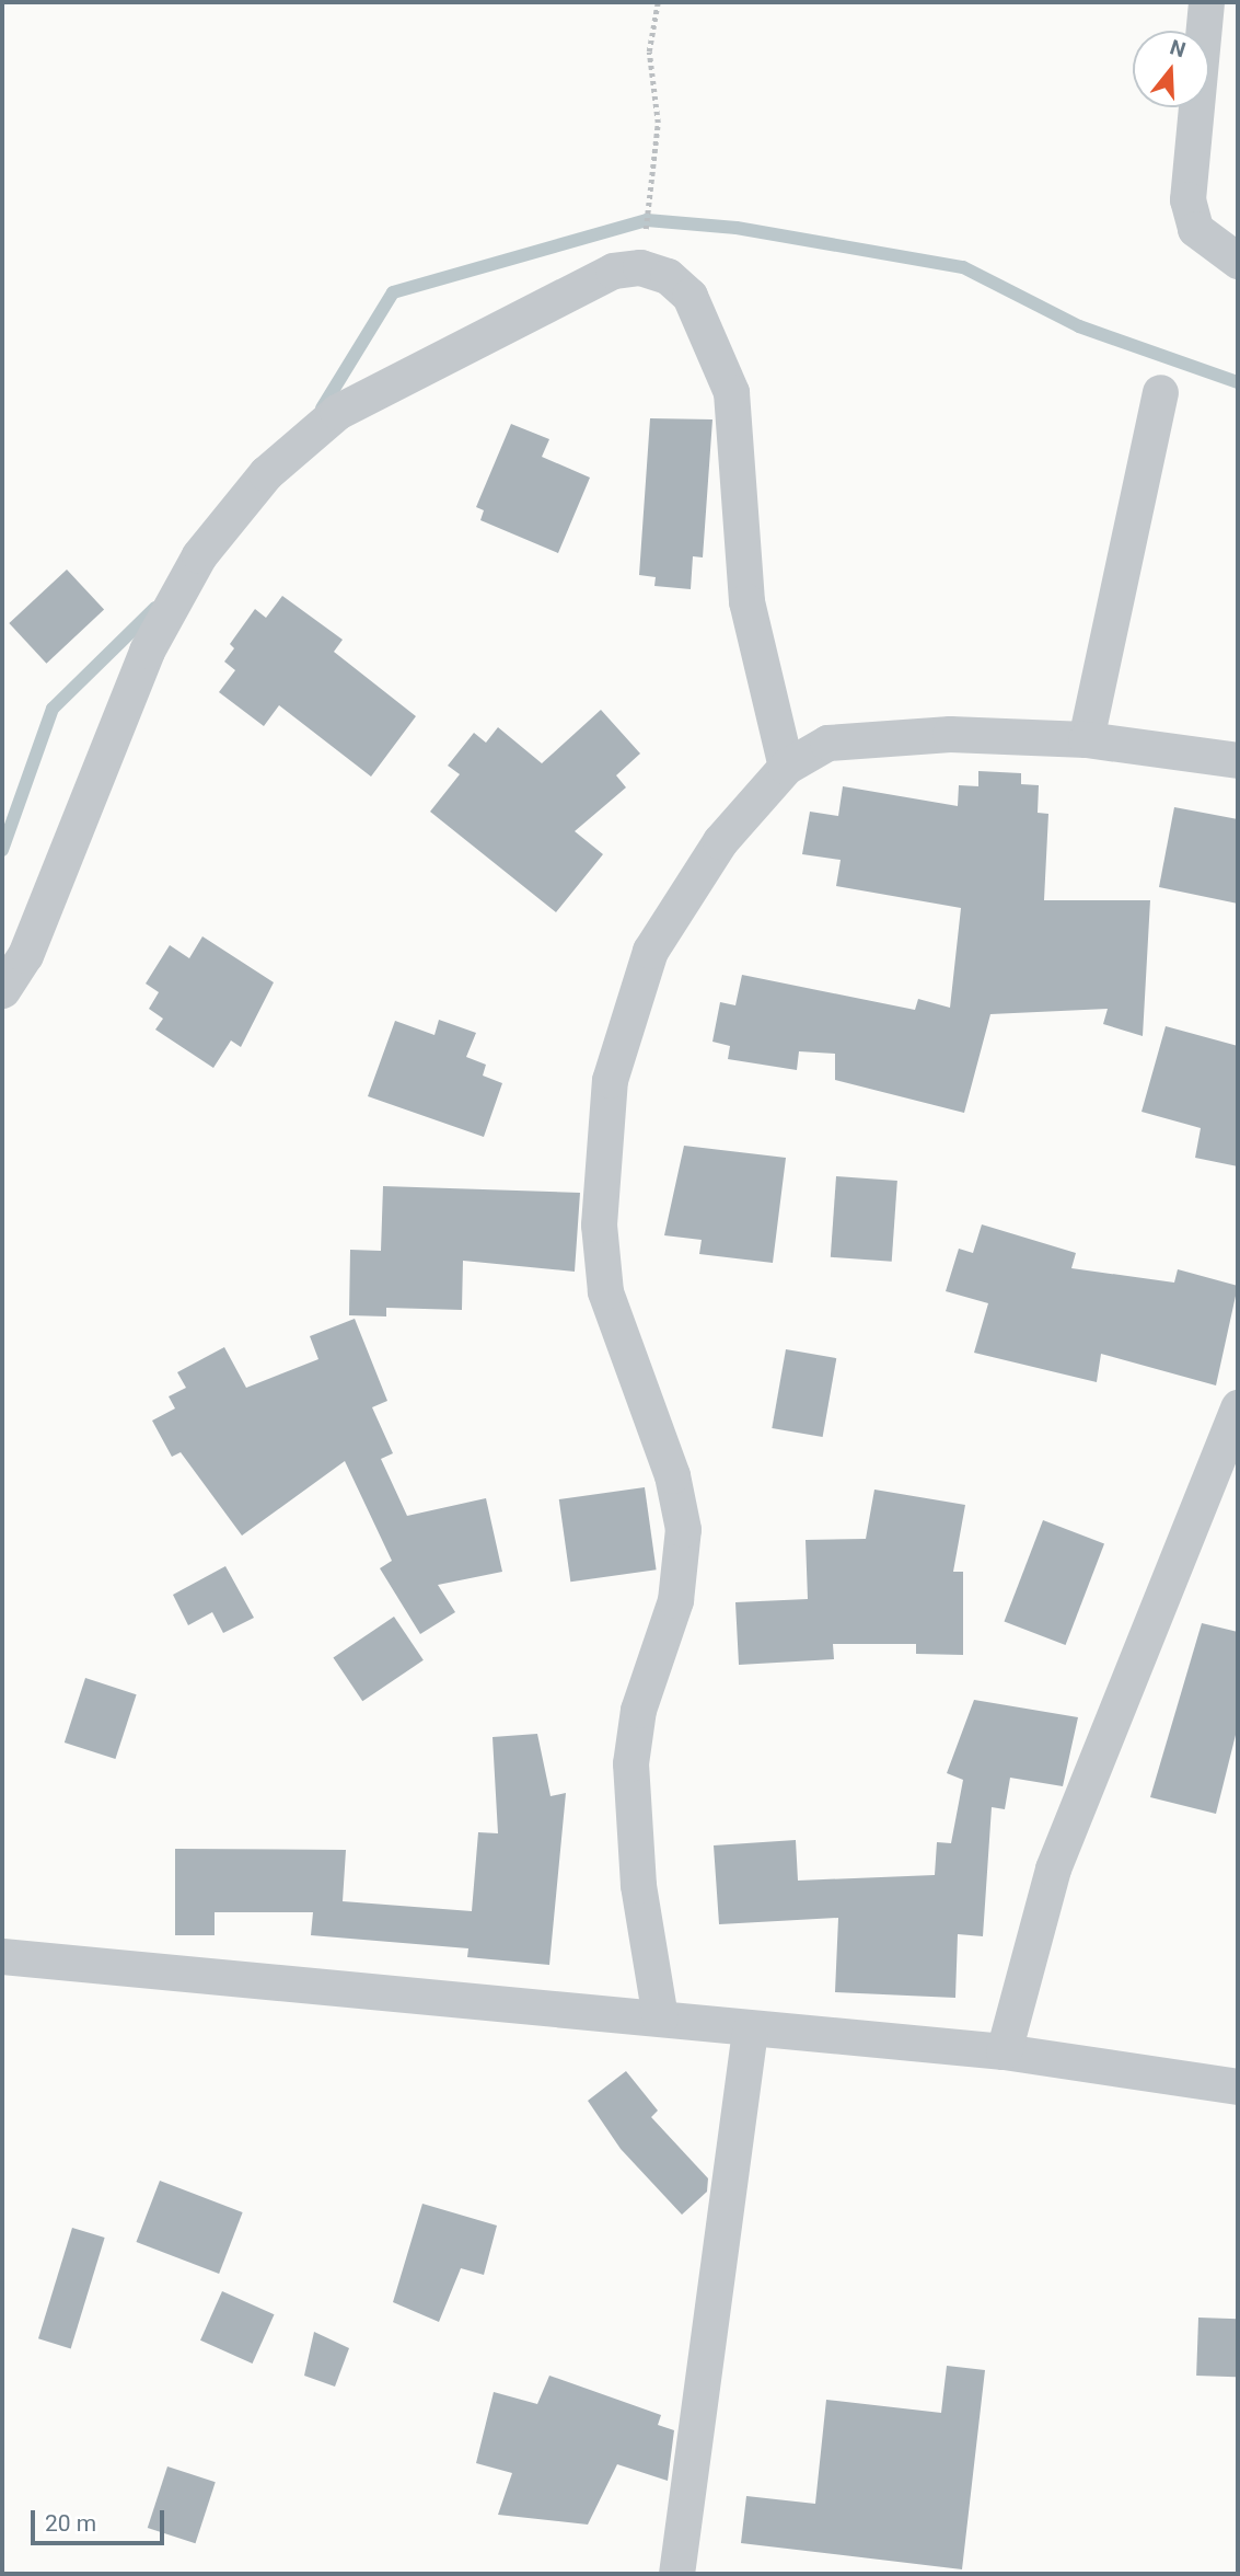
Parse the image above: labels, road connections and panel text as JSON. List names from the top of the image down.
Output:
{
  "scale_bar": "20 m",
  "north": "top"
}
